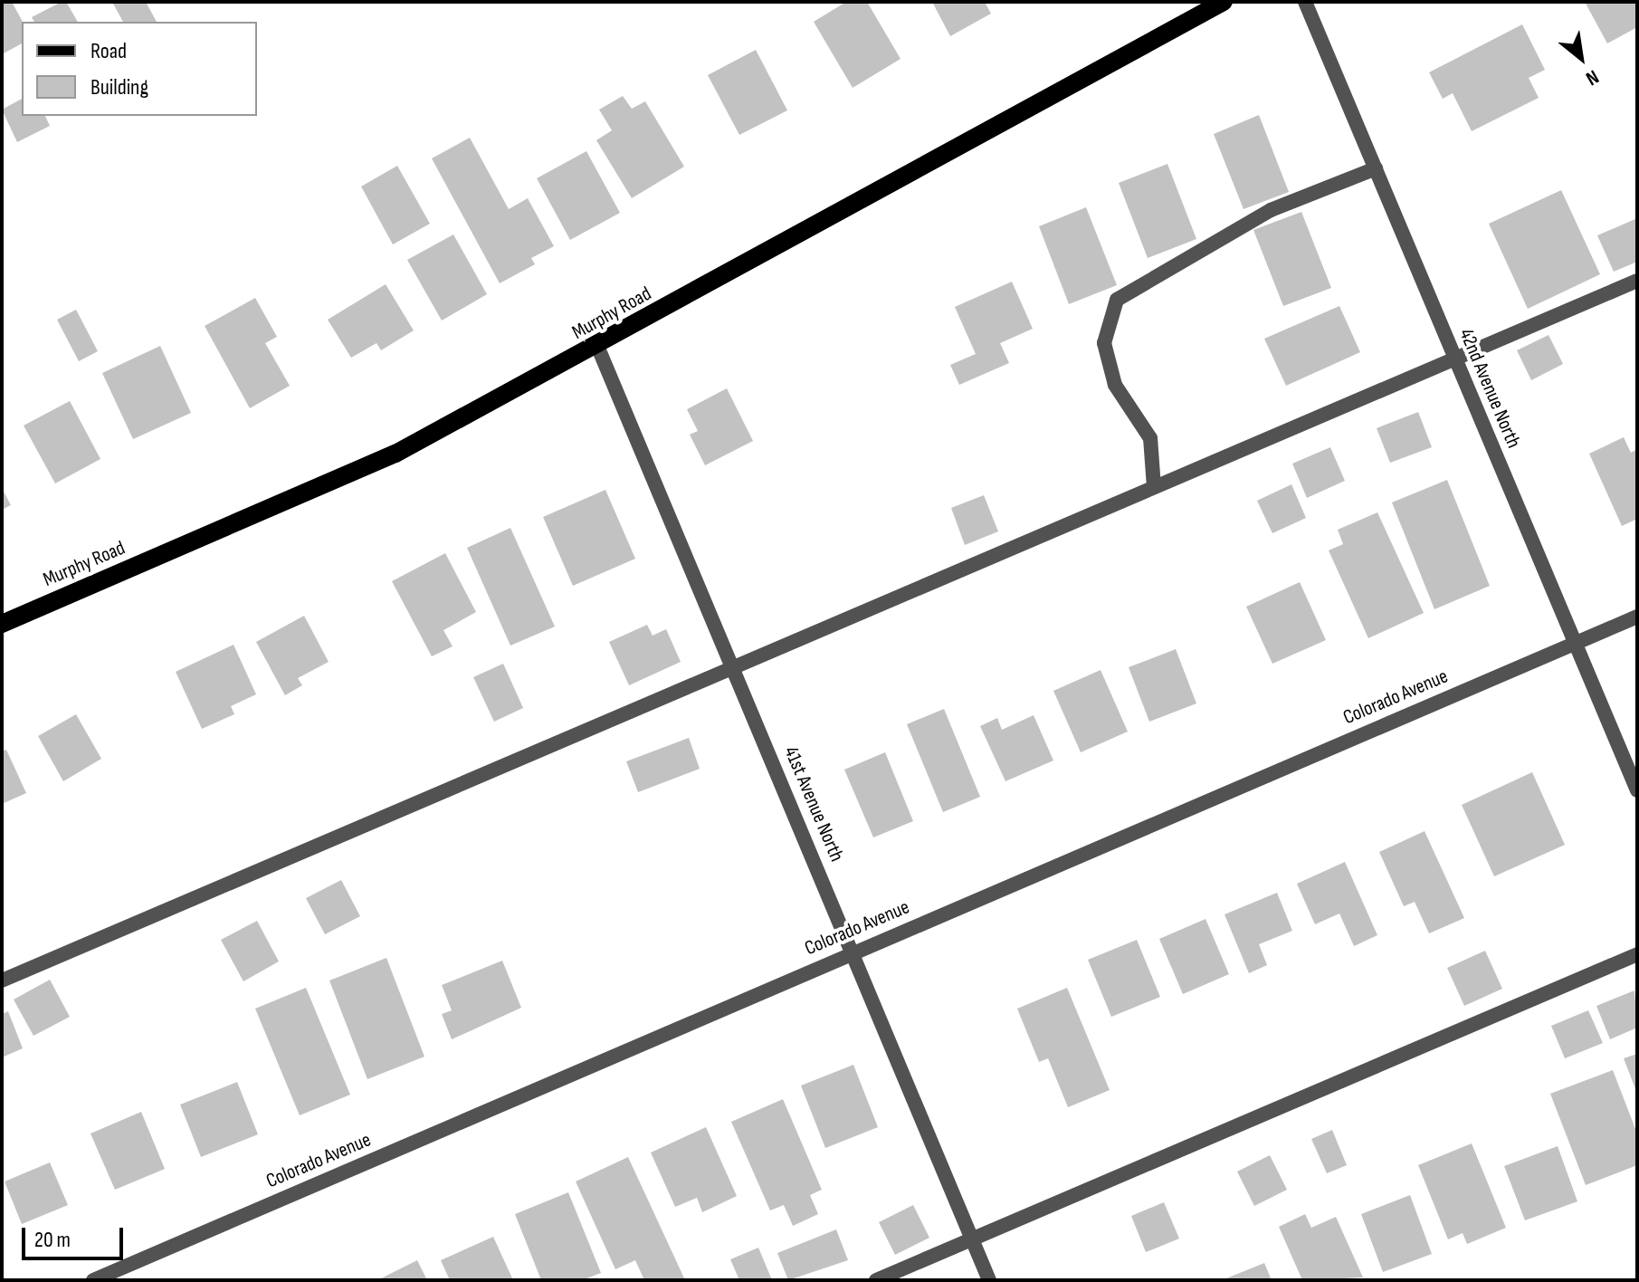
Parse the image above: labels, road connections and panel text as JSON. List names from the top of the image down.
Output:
{
  "streets": {
    "main road": ["Murphy Road"],
    "street": ["42nd Avenue North", "Colorado Avenue", "41st Avenue North"]
  },
  "crossings": [
    ["Murphy Road", "41st Avenue North"],
    ["42nd Avenue North", "Colorado Avenue"],
    ["Colorado Avenue", "41st Avenue North"]
  ],
  "legend": ["Road", "Building"],
  "scale_bar": "20 m",
  "north": "bottom right"
}
